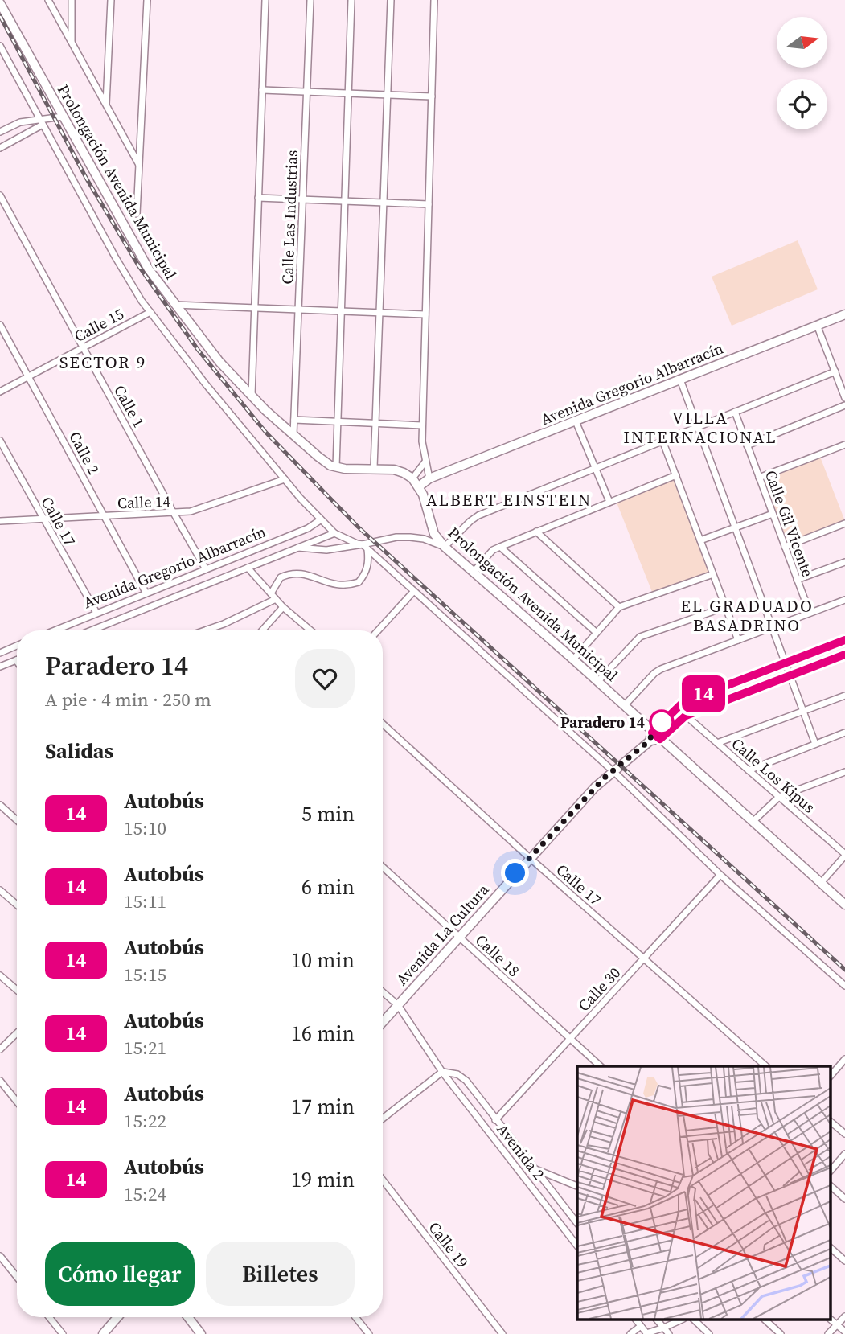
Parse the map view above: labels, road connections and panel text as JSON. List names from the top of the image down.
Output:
{
  "streets": {
    "main road": ["Prolongación Avenida Municipal", "Avenida Gregorio Albarracín", "Avenida La Cultura"],
    "street": [
      "Calle Las Industrias",
      "Calle 15",
      "Calle 1",
      "Calle 2",
      "Calle 14",
      "Calle 17",
      "Calle Gil Vicente",
      "Calle Los Kipus",
      "Calle 18",
      "Calle 30",
      "Avenida 2",
      "Calle 19"
    ]
  },
  "crossings": [
    ["Prolongación Avenida Municipal", "Calle Las Industrias"],
    ["Prolongación Avenida Municipal", "Avenida Gregorio Albarracín"],
    ["Prolongación Avenida Municipal", "Avenida La Cultura"],
    ["Calle 15", "Calle 1"],
    ["Calle 15", "Calle 2"],
    ["Avenida Gregorio Albarracín", "Calle 1"],
    ["Avenida Gregorio Albarracín", "Calle 2"],
    ["Avenida Gregorio Albarracín", "Calle 17"],
    ["Calle 1", "Calle 14"],
    ["Calle 2", "Calle 14"],
    ["Calle 14", "Calle 17"],
    ["Calle 17", "Avenida La Cultura"],
    ["Calle 17", "Calle 30"],
    ["Avenida La Cultura", "Calle 18"],
    ["Avenida La Cultura", "Avenida 2"],
    ["Calle 18", "Calle 30"],
    ["Calle 30", "Avenida 2"]
  ],
  "districts": [
    "SECTOR 9",
    "VILLA INTERNACIONAL",
    "ALBERT EINSTEIN",
    "EL GRADUADO BASADRINO"
  ],
  "places": ["Paradero 14"],
  "lines": ["bus line 14"],
  "north": "right",
  "page": {
    "on_map": "14",
    "heading": [
      ["Paradero 14", "A pie · 4 min · 250 m"],
      "Salidas"
    ],
    "list": [
      {
        "mark": "14",
        "name": "Autobús",
        "note": "15:10",
        "value": "5 min"
      },
      {
        "mark": "14",
        "name": "Autobús",
        "note": "15:11",
        "value": "6 min"
      },
      {
        "mark": "14",
        "name": "Autobús",
        "note": "15:15",
        "value": "10 min"
      },
      {
        "mark": "14",
        "name": "Autobús",
        "note": "15:21",
        "value": "16 min"
      },
      {
        "mark": "14",
        "name": "Autobús",
        "note": "15:22",
        "value": "17 min"
      },
      {
        "mark": "14",
        "name": "Autobús",
        "note": "15:24",
        "value": "19 min"
      }
    ],
    "buttons": ["Cómo llegar", "Billetes"]
  }
}
